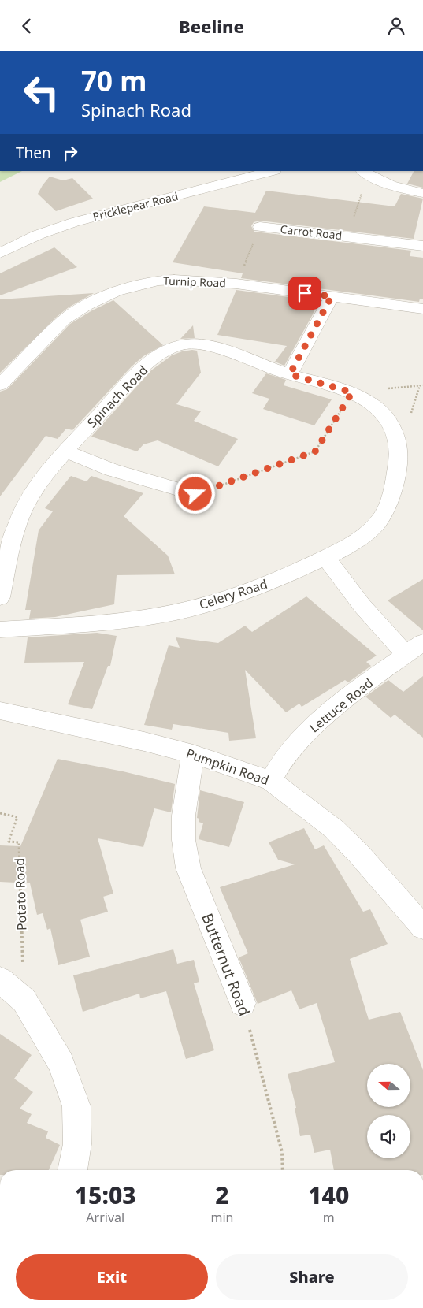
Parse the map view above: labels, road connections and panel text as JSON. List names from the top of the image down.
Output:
{
  "streets": {
    "street": [
      "Pricklepear Road",
      "Carrot Road",
      "Turnip Road",
      "Spinach Road",
      "Celery Road",
      "Lettuce Road",
      "Pumpkin Road",
      "Butternut Road"
    ],
    "path": ["Potato Road"]
  },
  "crossings": [
    ["Spinach Road", "Celery Road"],
    ["Lettuce Road", "Pumpkin Road"],
    ["Pumpkin Road", "Butternut Road"]
  ],
  "north": "left",
  "page": {
    "header": "Beeline",
    "turn": ["70 m", "Spinach Road"],
    "then": "Then",
    "eta": [
      "15:03",
      "Arrival",
      "2",
      "min",
      "140",
      "m"
    ],
    "buttons": ["Exit", "Share"]
  }
}
